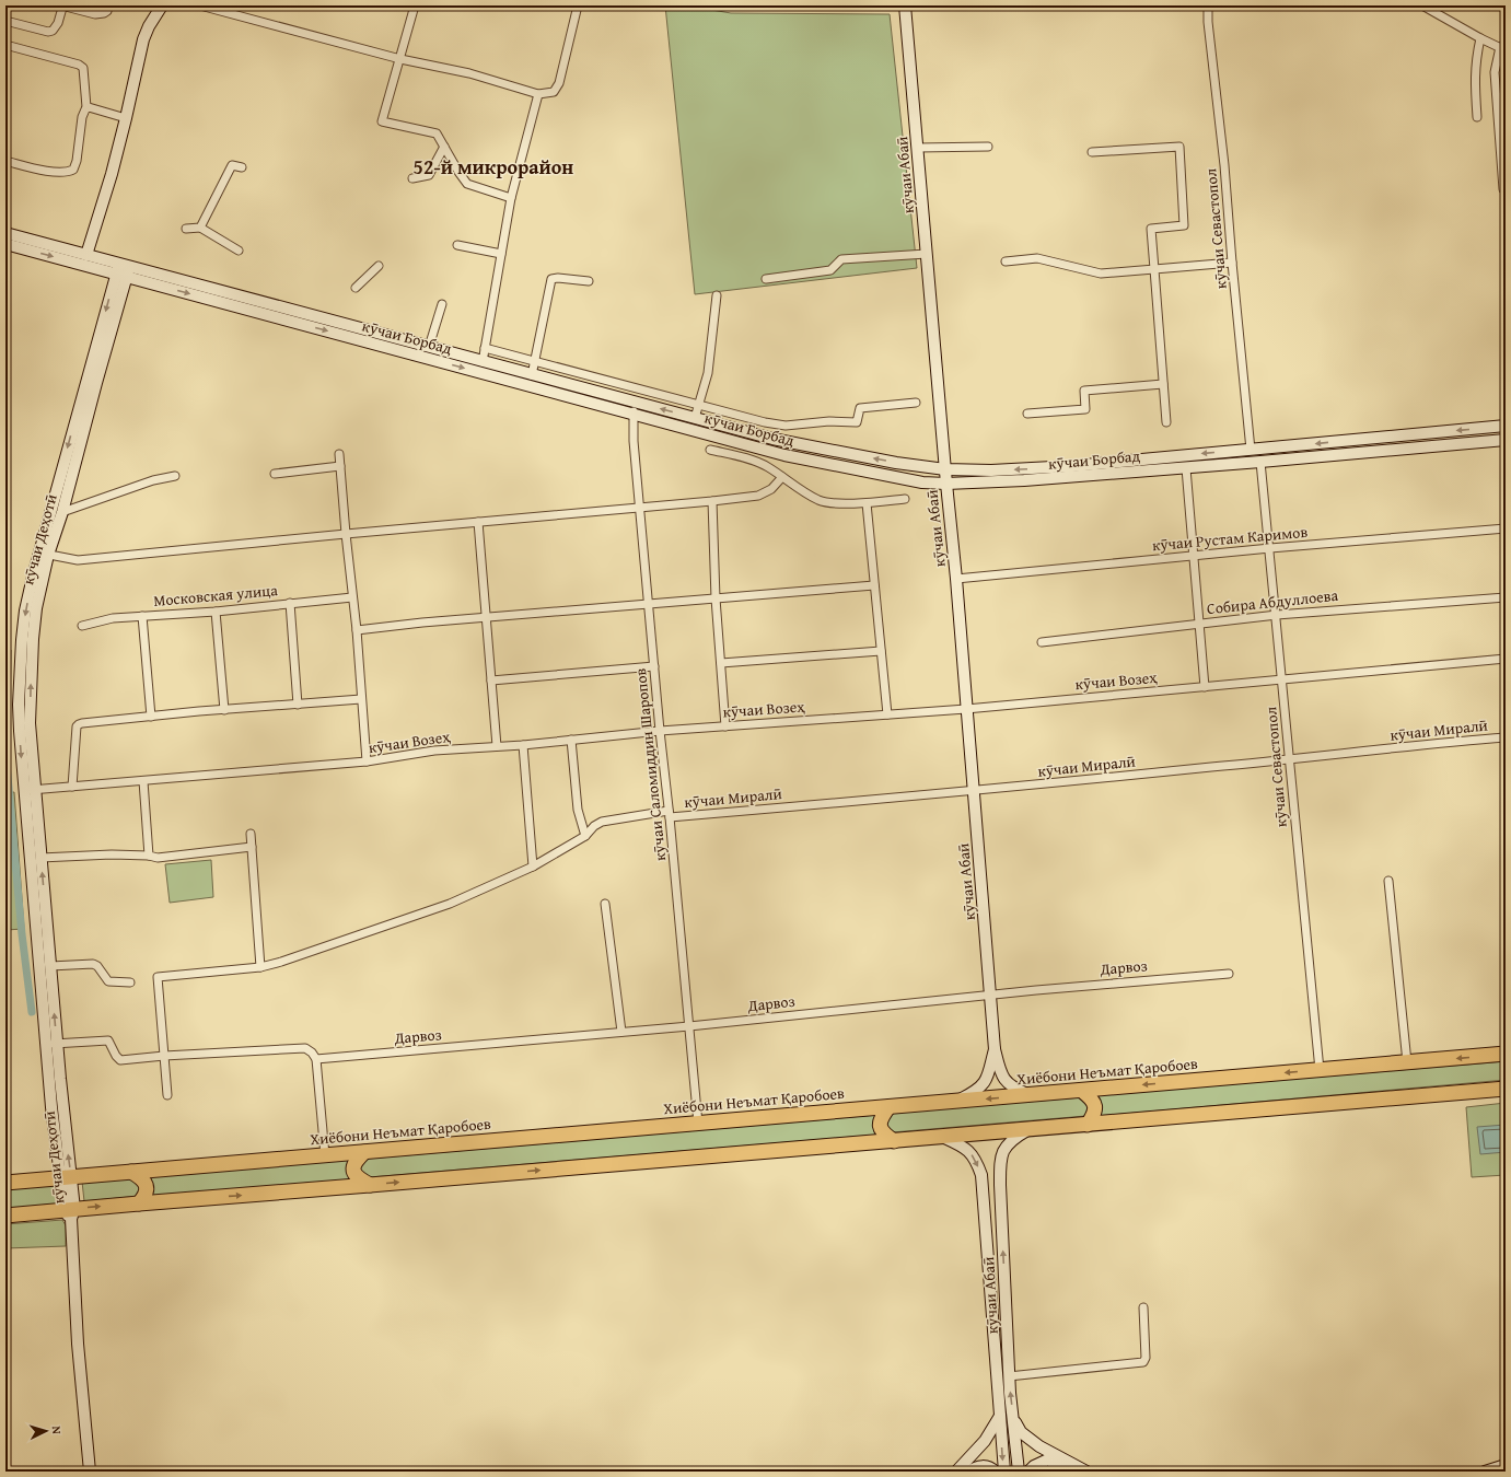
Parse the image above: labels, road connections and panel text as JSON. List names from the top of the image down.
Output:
{
  "streets": {
    "highway": ["Хиёбони Неъмат Қаробоев"],
    "main road": ["кӯчаи Абаӣ", "кӯчаи Борбад", "кӯчаи Деҳотӣ"],
    "street": [
      "кӯчаи Севастопол",
      "кӯчаи Рустам Каримов",
      "Московская улица",
      "Собира Абдуллоева",
      "кӯчаи Возеҳ",
      "кӯчаи Миралӣ",
      "кӯчаи Саломиддин Шаропов",
      "Дарвоз"
    ]
  },
  "crossings": [
    ["кӯчаи Абаӣ", "кӯчаи Борбад"],
    ["кӯчаи Абаӣ", "кӯчаи Рустам Каримов"],
    ["кӯчаи Абаӣ", "кӯчаи Возеҳ"],
    ["кӯчаи Абаӣ", "кӯчаи Миралӣ"],
    ["кӯчаи Абаӣ", "Дарвоз"],
    ["кӯчаи Абаӣ", "Хиёбони Неъмат Қаробоев"],
    ["кӯчаи Севастопол", "кӯчаи Борбад"],
    ["кӯчаи Севастопол", "кӯчаи Рустам Каримов"],
    ["кӯчаи Севастопол", "Собира Абдуллоева"],
    ["кӯчаи Севастопол", "кӯчаи Возеҳ"],
    ["кӯчаи Севастопол", "кӯчаи Миралӣ"],
    ["кӯчаи Севастопол", "Хиёбони Неъмат Қаробоев"],
    ["кӯчаи Борбад", "кӯчаи Деҳотӣ"],
    ["кӯчаи Борбад", "кӯчаи Саломиддин Шаропов"],
    ["кӯчаи Деҳотӣ", "кӯчаи Возеҳ"],
    ["кӯчаи Деҳотӣ", "Хиёбони Неъмат Қаробоев"],
    ["кӯчаи Возеҳ", "кӯчаи Саломиддин Шаропов"],
    ["кӯчаи Миралӣ", "кӯчаи Саломиддин Шаропов"],
    ["кӯчаи Саломиддин Шаропов", "Дарвоз"],
    ["кӯчаи Саломиддин Шаропов", "Хиёбони Неъмат Қаробоев"]
  ],
  "districts": ["52-й микрорайон"],
  "north": "right"
}
